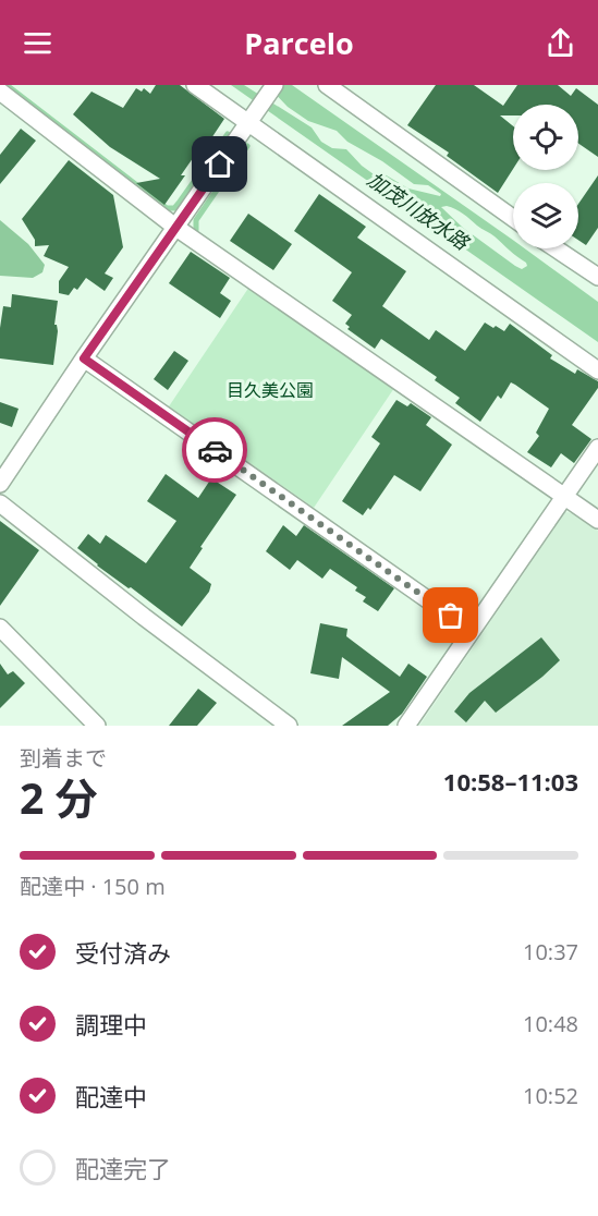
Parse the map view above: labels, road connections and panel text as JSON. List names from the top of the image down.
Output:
{
  "water": ["加茂川放水路"],
  "parks": ["目久美公園"],
  "page": {
    "header": "Parcelo",
    "heading": ["2 分", "到着まで", "10:58–11:03"],
    "bar": "配達中 · 150 m",
    "list": [
      ["受付済み", "10:37"],
      ["調理中", "10:48"],
      ["配達中", "10:52"],
      "配達完了"
    ]
  }
}
